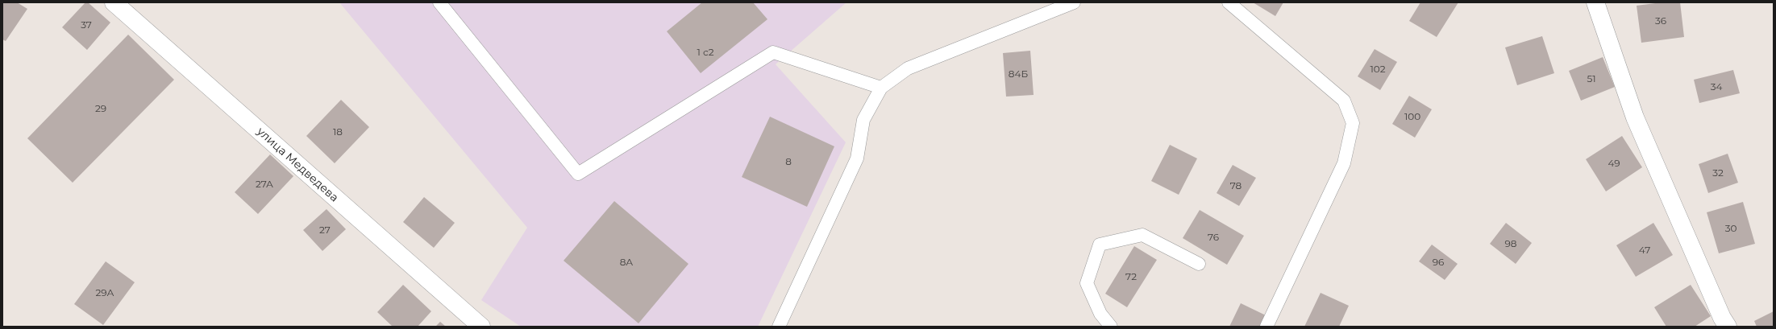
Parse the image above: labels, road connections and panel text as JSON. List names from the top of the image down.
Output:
{
  "streets": {
    "street": ["улица Медведева"]
  },
  "house_numbers": [
    "36",
    "37",
    "1 с2",
    "102",
    "84Б",
    "51",
    "34",
    "29",
    "100",
    "18",
    "8",
    "49",
    "32",
    "27А",
    "78",
    "30",
    "27",
    "76",
    "98",
    "47",
    "8А",
    "96",
    "72",
    "29А"
  ]
}
